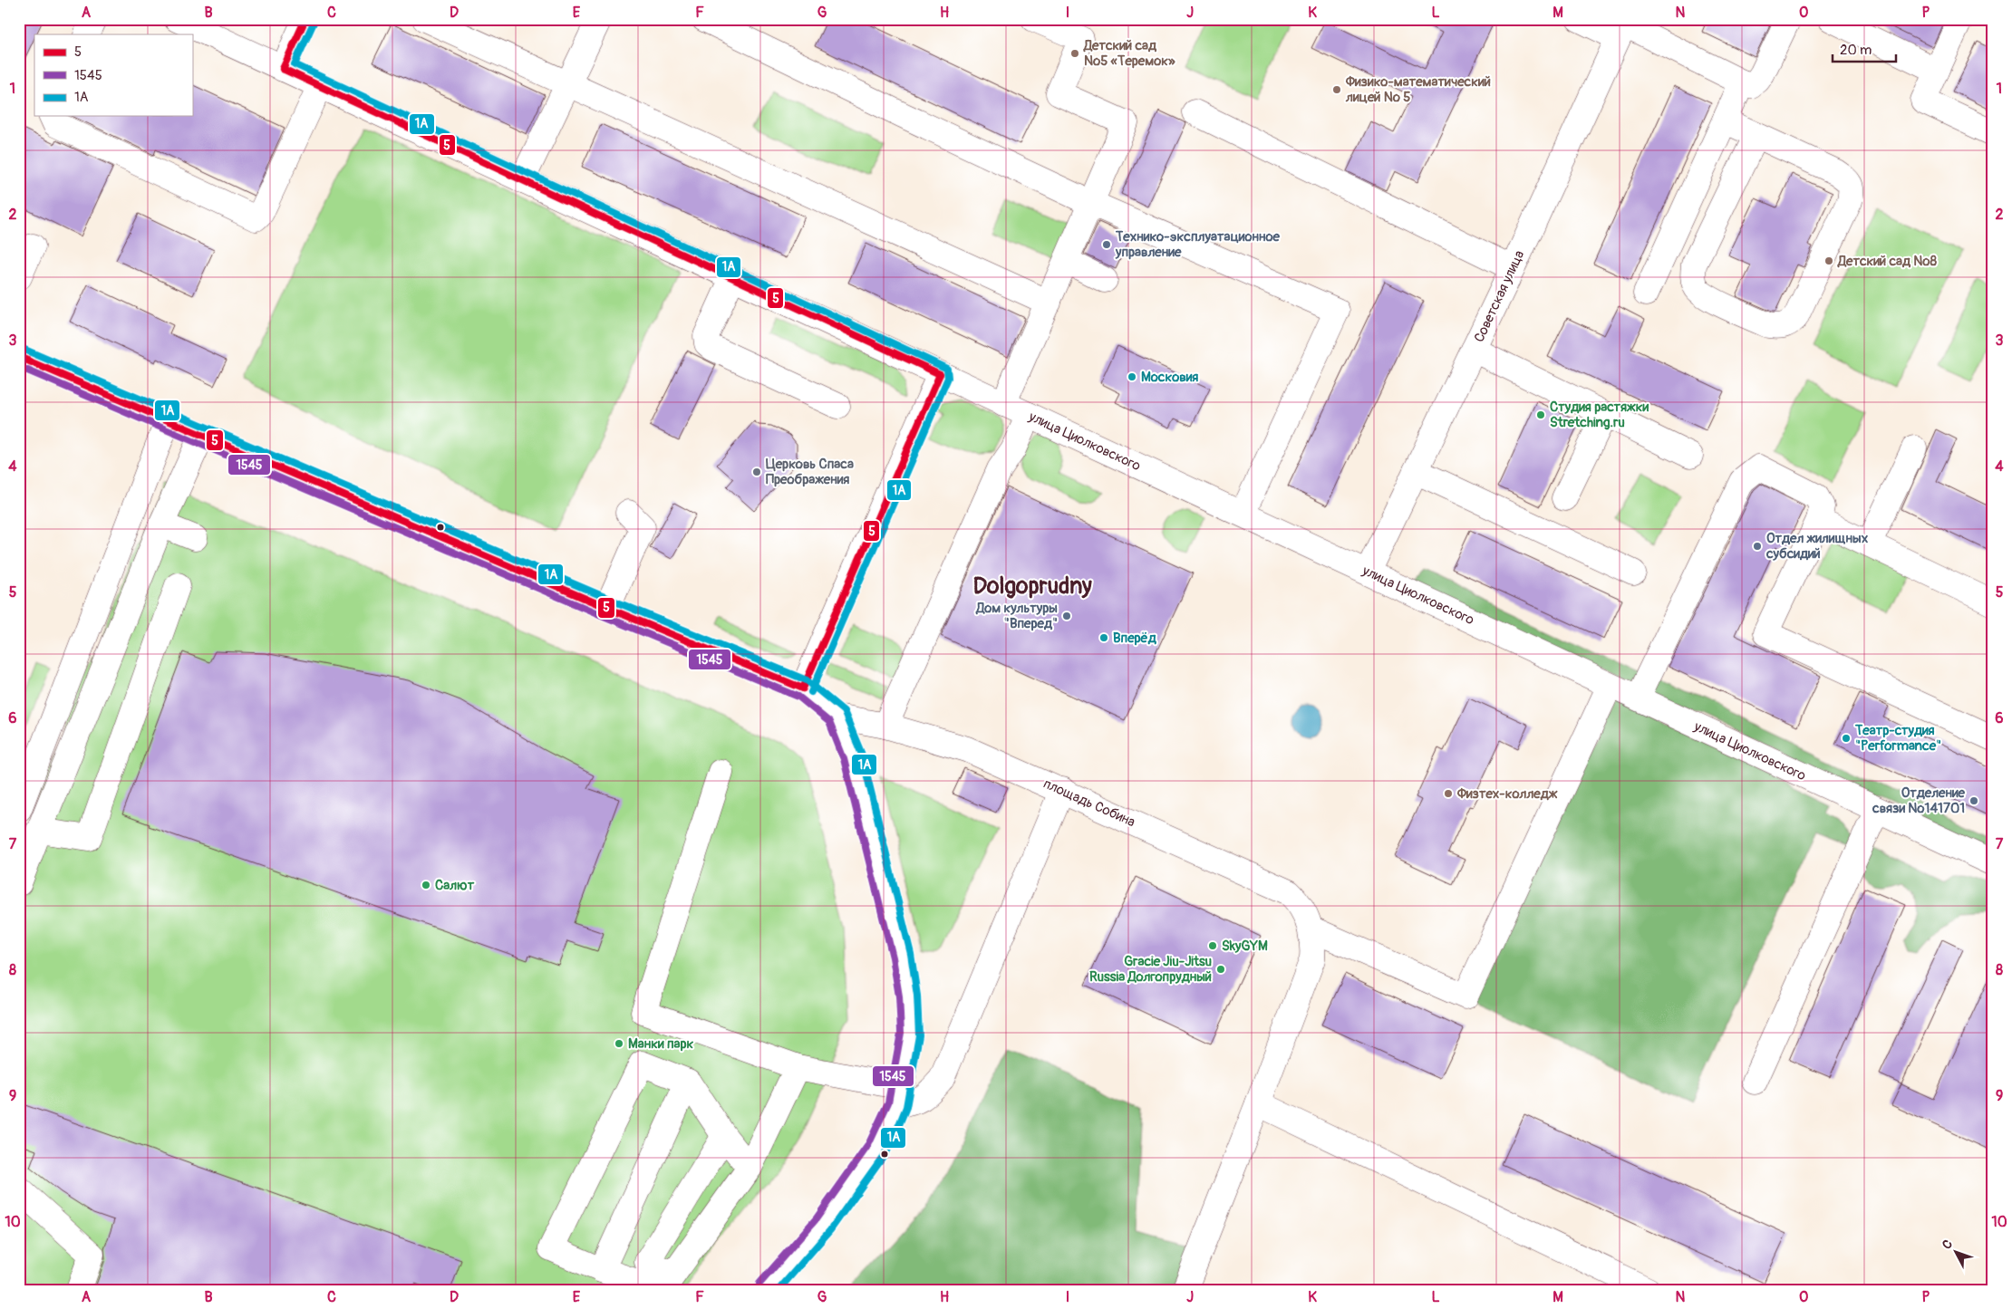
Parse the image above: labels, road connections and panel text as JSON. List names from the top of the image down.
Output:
{
  "streets": {
    "street": ["Советская улица", "улица Циолковского", "площадь Собина"]
  },
  "crossings": [
    ["Советская улица", "улица Циолковского"]
  ],
  "districts": ["Dolgoprudny"],
  "places": [
    "Детский сад №5 «Теремок»",
    "Физико-математический лицей № 5",
    "Технико-эксплуатационное управление",
    "Детский сад №8",
    "Московия",
    "Студия растяжки Stretching.ru",
    "Церковь Спаса Преображения",
    "Отдел жилищных субсидий",
    "Дом культуры \"Вперед\"",
    "Вперёд",
    "Театр-студия \"Performance\"",
    "Физтех-колледж",
    "Отделение связи №141701",
    "Салют",
    "SkyGYM",
    "Gracie Jiu-Jitsu Russia Долгопрудный",
    "Манки парк"
  ],
  "lines": ["transit line 5", "transit line 1А", "transit line 1545"],
  "legend": ["5", "1545", "1А"],
  "scale_bar": "20 m",
  "north": "top left",
  "grid": {
    "columns": [
      "A",
      "B",
      "C",
      "D",
      "E",
      "F",
      "G",
      "H",
      "I",
      "J",
      "K",
      "L",
      "M",
      "N",
      "O",
      "P"
    ],
    "rows": [
      "1",
      "2",
      "3",
      "4",
      "5",
      "6",
      "7",
      "8",
      "9",
      "10"
    ]
  }
}
